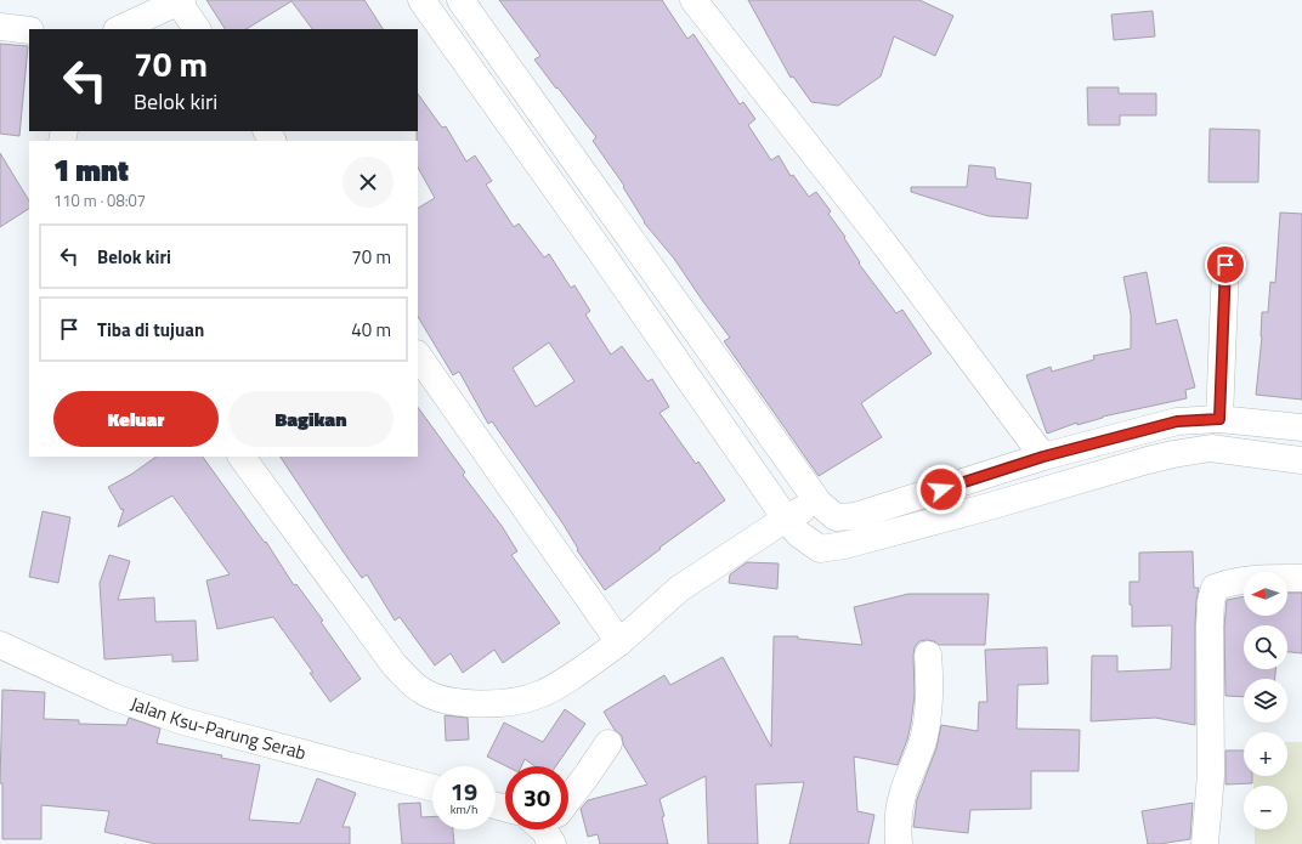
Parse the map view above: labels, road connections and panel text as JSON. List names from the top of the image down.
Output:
{
  "streets": {
    "street": ["Jalan Ksu-Parung Serab"]
  },
  "north": "left",
  "page": {
    "turn": ["70 m", "Belok kiri"],
    "heading": ["1 mnt", "110 m · 08:07"],
    "list": [
      {
        "name": "Belok kiri",
        "value": "70 m"
      },
      {
        "name": "Tiba di tujuan",
        "value": "40 m"
      }
    ],
    "buttons": ["Keluar", "Bagikan"],
    "map_buttons": ["+", "−"],
    "speed": "19 km/h",
    "limit": "30"
  }
}
